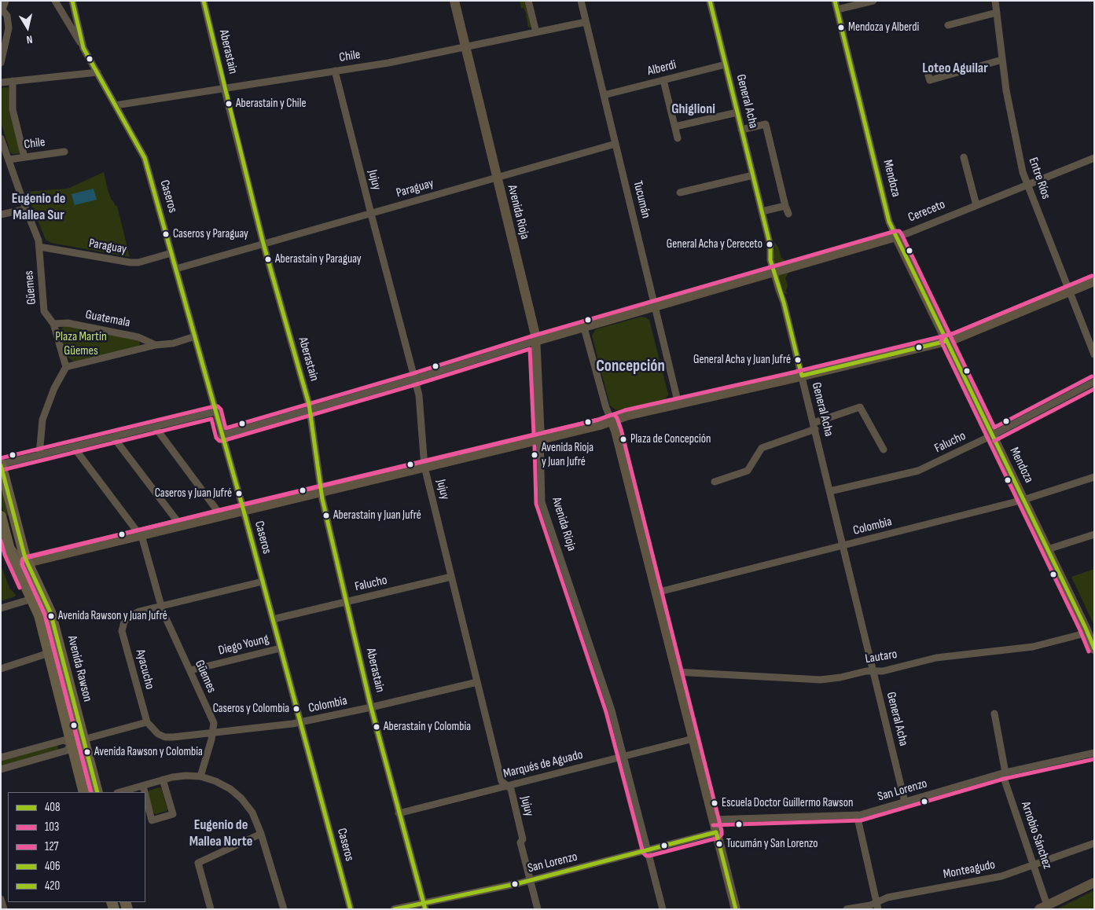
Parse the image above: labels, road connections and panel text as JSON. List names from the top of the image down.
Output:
{
  "streets": {
    "main road": [
      "Mendoza",
      "Cereceto",
      "Avenida Rioja",
      "Avenida Rawson"
    ],
    "street": [
      "Aberastain",
      "Chile",
      "Alberdi",
      "General Acha",
      "Entre Ríos",
      "Jujuy",
      "Paraguay",
      "Caseros",
      "Tucumán",
      "Güemes",
      "Guatemala",
      "Falucho",
      "Colombia",
      "Diego Young",
      "Lautaro",
      "Ayacucho",
      "Marqués de Aguado",
      "San Lorenzo",
      "Arnobio Sánchez",
      "Monteagudo"
    ]
  },
  "crossings": [
    ["Aberastain", "Chile"],
    ["Aberastain", "Paraguay"],
    ["Aberastain", "Cereceto"],
    ["Aberastain", "Falucho"],
    ["Aberastain", "Colombia"],
    ["Aberastain", "Marqués de Aguado"],
    ["Aberastain", "San Lorenzo"],
    ["Chile", "Jujuy"],
    ["Chile", "Caseros"],
    ["Chile", "Tucumán"],
    ["Chile", "Avenida Rioja"],
    ["Chile", "Güemes"],
    ["Alberdi", "General Acha"],
    ["Alberdi", "Tucumán"],
    ["General Acha", "Cereceto"],
    ["General Acha", "Falucho"],
    ["General Acha", "Colombia"],
    ["General Acha", "Lautaro"],
    ["General Acha", "San Lorenzo"],
    ["Mendoza", "Cereceto"],
    ["Mendoza", "Falucho"],
    ["Mendoza", "Colombia"],
    ["Mendoza", "Lautaro"],
    ["Entre Ríos", "Cereceto"],
    ["Jujuy", "Paraguay"],
    ["Jujuy", "Cereceto"],
    ["Jujuy", "Falucho"],
    ["Jujuy", "Colombia"],
    ["Jujuy", "Marqués de Aguado"],
    ["Jujuy", "San Lorenzo"],
    ["Paraguay", "Caseros"],
    ["Paraguay", "Tucumán"],
    ["Paraguay", "Avenida Rioja"],
    ["Paraguay", "Güemes"],
    ["Caseros", "Cereceto"],
    ["Caseros", "Falucho"],
    ["Caseros", "Colombia"],
    ["Caseros", "Diego Young"],
    ["Tucumán", "Cereceto"],
    ["Cereceto", "Avenida Rioja"],
    ["Avenida Rioja", "Marqués de Aguado"],
    ["Avenida Rioja", "San Lorenzo"],
    ["Güemes", "Guatemala"],
    ["Güemes", "Colombia"],
    ["Güemes", "Diego Young"],
    ["Güemes", "Ayacucho"],
    ["Colombia", "Ayacucho"],
    ["San Lorenzo", "Arnobio Sánchez"],
    ["Arnobio Sánchez", "Monteagudo"]
  ],
  "districts": [
    "Loteo Aguilar",
    "Ghiglioni",
    "Eugenio de Mallea Sur",
    "Concepción",
    "Eugenio de Mallea Norte"
  ],
  "parks": ["Plaza Martín Güemes"],
  "places": [
    "Mendoza y Alberdi",
    "Aberastain y Chile",
    "Caseros y Paraguay",
    "General Acha y Cereceto",
    "Aberastain y Paraguay",
    "General Acha y Juan Jufré",
    "Plaza de Concepción",
    "Avenida Rioja y Juan Jufré",
    "Caseros y Juan Jufré",
    "Aberastain y Juan Jufré",
    "Avenida Rawson y Juan Jufré",
    "Caseros y Colombia",
    "Aberastain y Colombia",
    "Avenida Rawson y Colombia",
    "Escuela Doctor Guillermo Rawson",
    "Tucumán y San Lorenzo"
  ],
  "lines": [
    "transit line 408",
    "transit line 406",
    "transit line 127",
    "transit line 103",
    "transit line 420"
  ],
  "legend": [
    "408",
    "103",
    "127",
    "406",
    "420"
  ],
  "north": "bottom"
}
